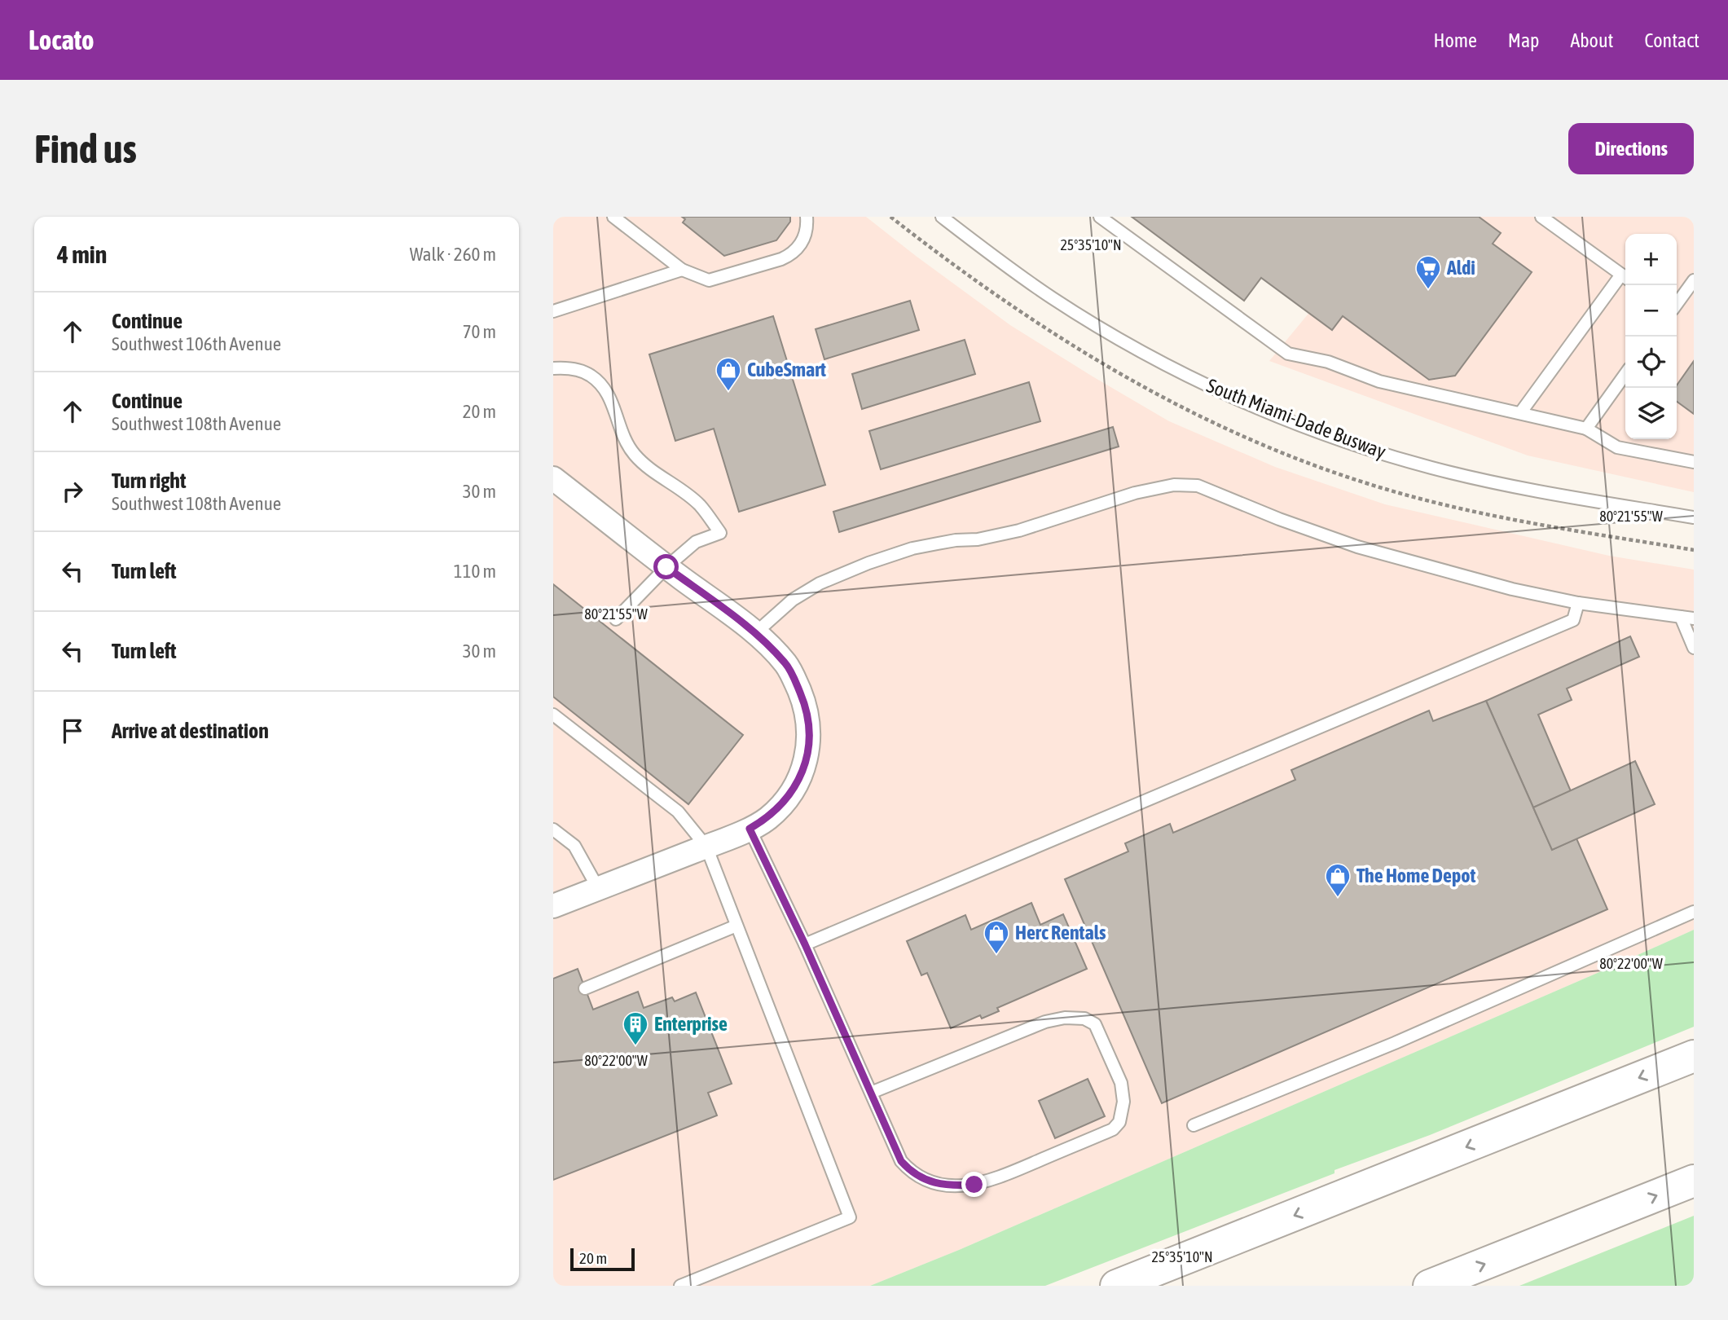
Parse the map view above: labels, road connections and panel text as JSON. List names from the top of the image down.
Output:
{
  "streets": {
    "lane": ["South Miami-Dade Busway"]
  },
  "places": {
    "supermarket": ["Aldi"],
    "shop": ["CubeSmart", "The Home Depot", "Herc Rentals"],
    "building": ["Enterprise"]
  },
  "scale_bar": "20 m",
  "page": {
    "header": "Locato",
    "nav": [
      "Home",
      "Map",
      "About",
      "Contact"
    ],
    "buttons": "Directions",
    "title": "Find us",
    "heading": ["4 min", "Walk · 260 m"],
    "map_buttons": ["+", "−"],
    "list": [
      ["Continue", "Southwest 106th Avenue", "70 m"],
      ["Continue", "Southwest 108th Avenue", "20 m"],
      ["Turn right", "Southwest 108th Avenue", "30 m"],
      ["Turn left", "110 m"],
      ["Turn left", "30 m"],
      "Arrive at destination"
    ],
    "scale": "20 m"
  },
  "coordinates": ["25°35'10\"N", "80°21'55\"W", "80°22'00\"W"]
}
